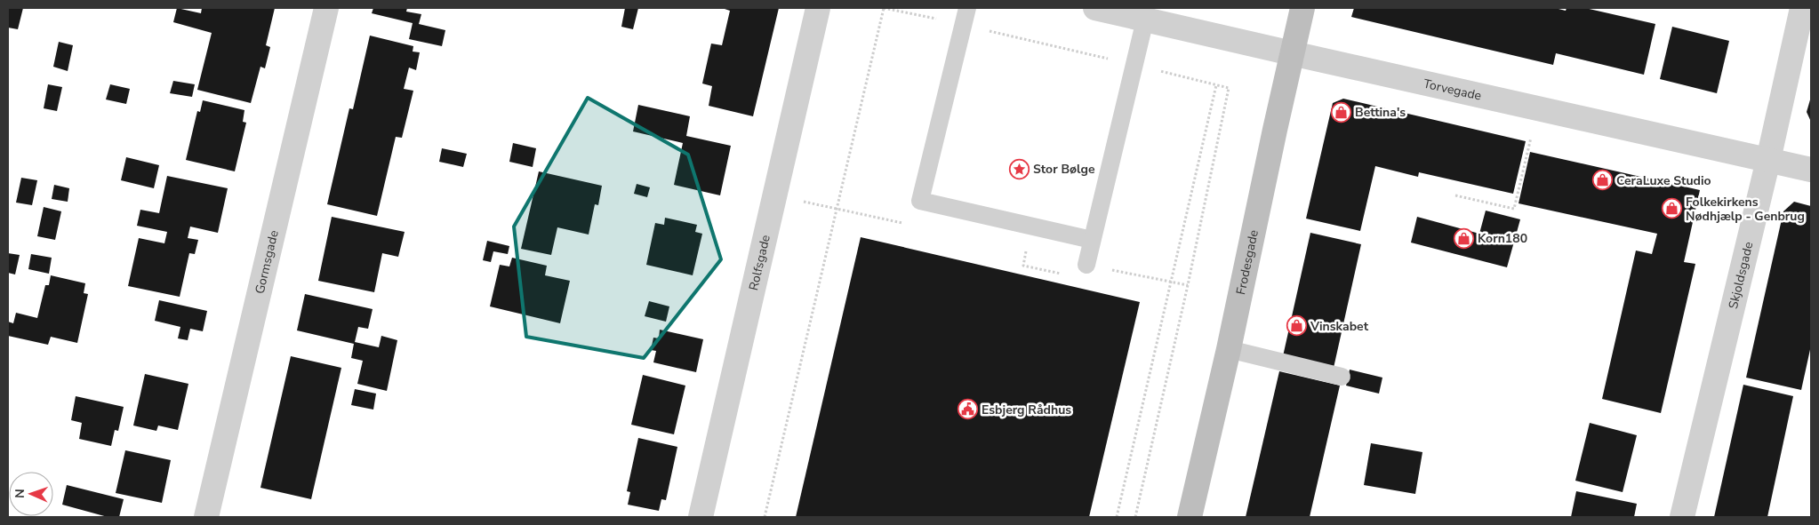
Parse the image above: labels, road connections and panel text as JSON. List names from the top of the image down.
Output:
{
  "streets": {
    "main road": ["Frodesgade"],
    "street": [
      "Torvegade",
      "Gormsgade",
      "Rolfsgade",
      "Skjoldsgade"
    ]
  },
  "crossings": [
    ["Torvegade", "Frodesgade"],
    ["Torvegade", "Skjoldsgade"]
  ],
  "places": {
    "shop": [
      "Bettina's",
      "CeraLuxe Studio",
      "Folkekirkens Nødhjælp - Genbrug",
      "Korn180",
      "Vinskabet"
    ],
    "place": ["Stor Bølge"],
    "public building": ["Esbjerg Rådhus"]
  },
  "north": "left"
}
